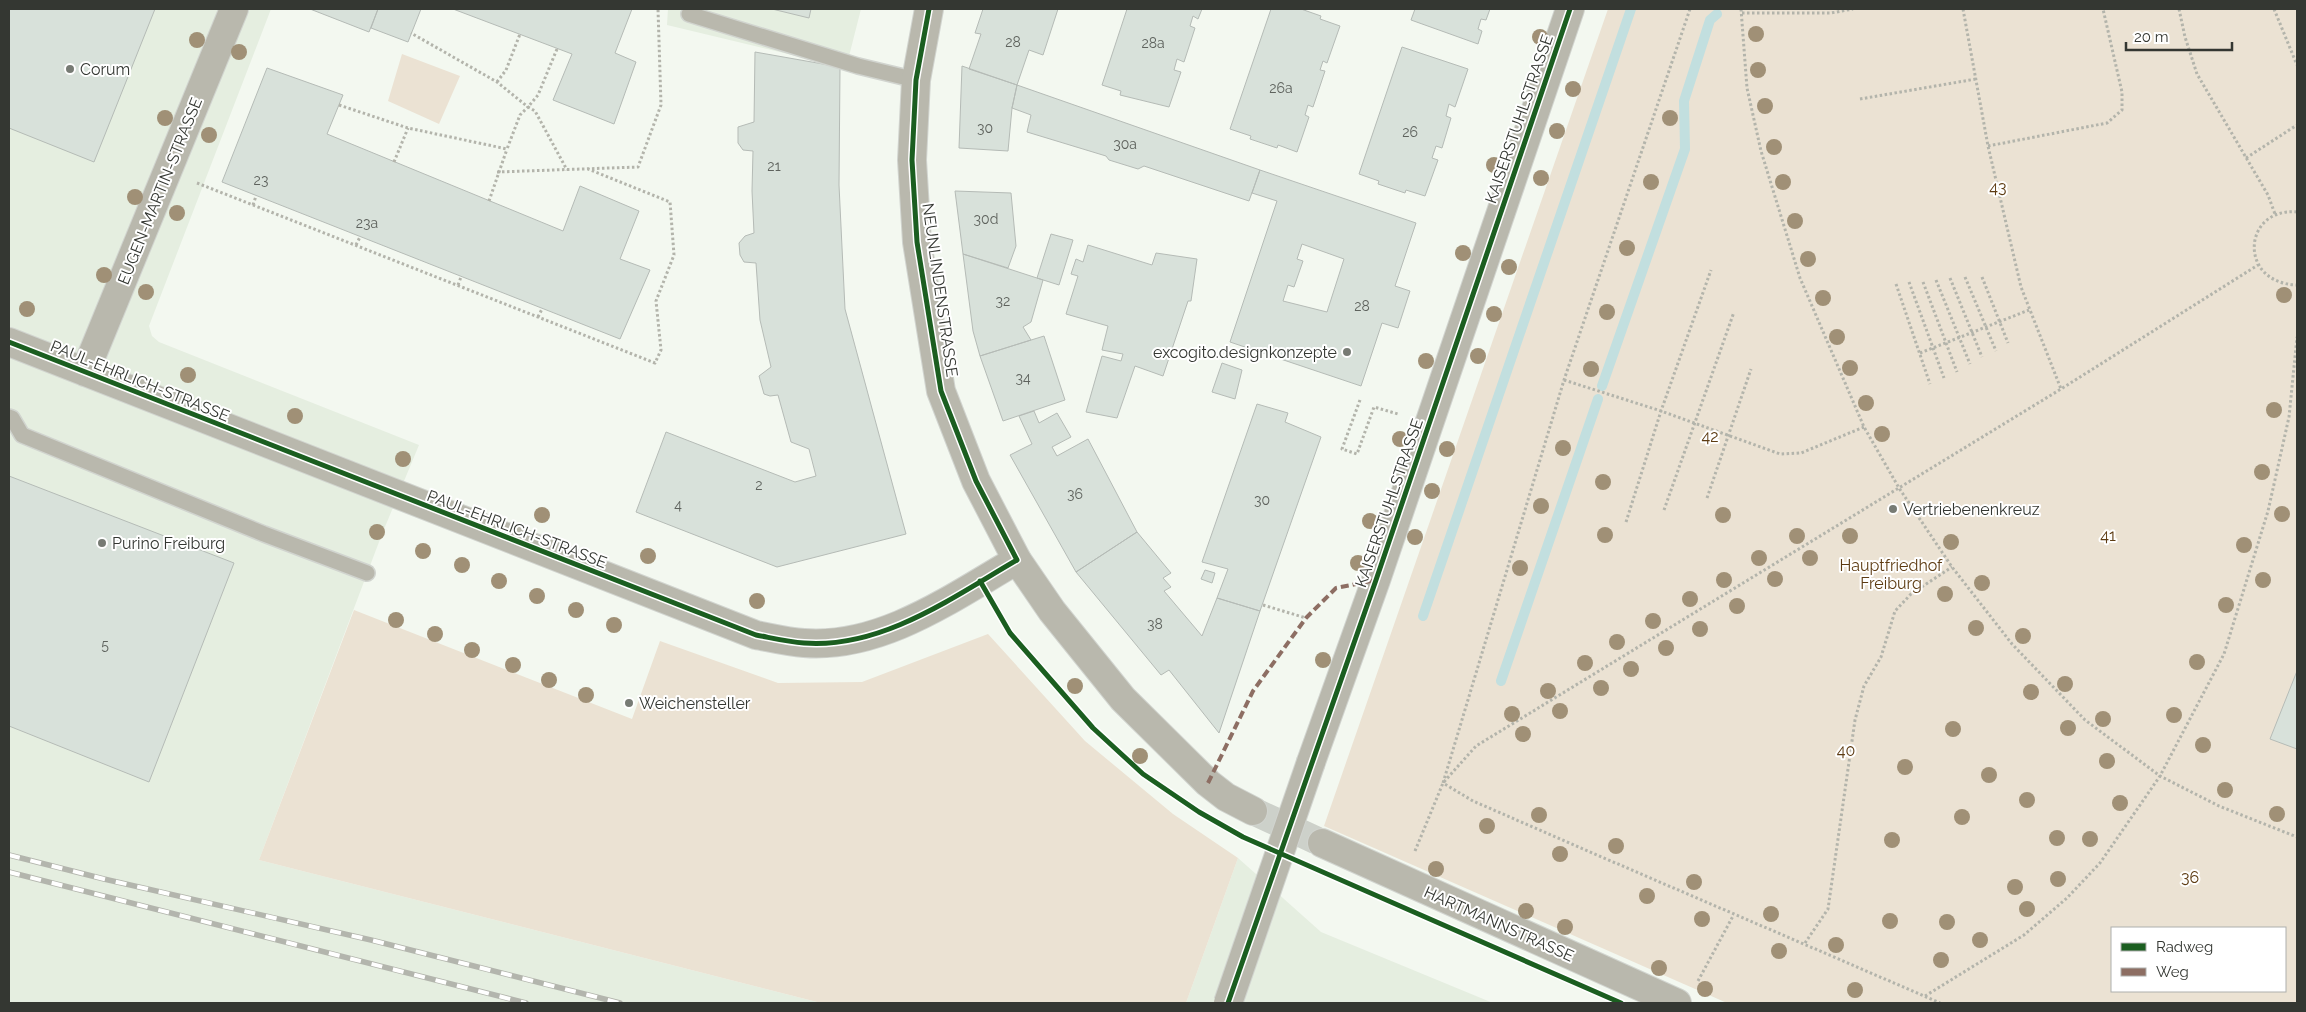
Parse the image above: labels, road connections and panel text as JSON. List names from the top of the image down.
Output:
{
  "streets": {
    "street": [
      "KAISERSTUHLSTRASSE",
      "EUGEN-MARTIN-STRASSE",
      "NEUNLINDENSTRASSE",
      "PAUL-EHRLICH-STRASSE",
      "HARTMANNSTRASSE"
    ]
  },
  "crossings": [
    ["EUGEN-MARTIN-STRASSE", "PAUL-EHRLICH-STRASSE"],
    ["NEUNLINDENSTRASSE", "PAUL-EHRLICH-STRASSE"]
  ],
  "parks": [
    "43",
    "42",
    "41",
    "Hauptfriedhof Freiburg",
    "40",
    "36"
  ],
  "places": [
    "Corum",
    "excogito.designkonzepte",
    "Vertriebenenkreuz",
    "Purino Freiburg",
    "Weichensteller"
  ],
  "house_numbers": [
    "28",
    "28a",
    "26a",
    "30",
    "26",
    "30a",
    "21",
    "23",
    "30d",
    "23a",
    "32",
    "28",
    "34",
    "2",
    "36",
    "30",
    "4",
    "38",
    "5"
  ],
  "legend": ["Radweg", "Weg"],
  "scale_bar": "20 m"
}
